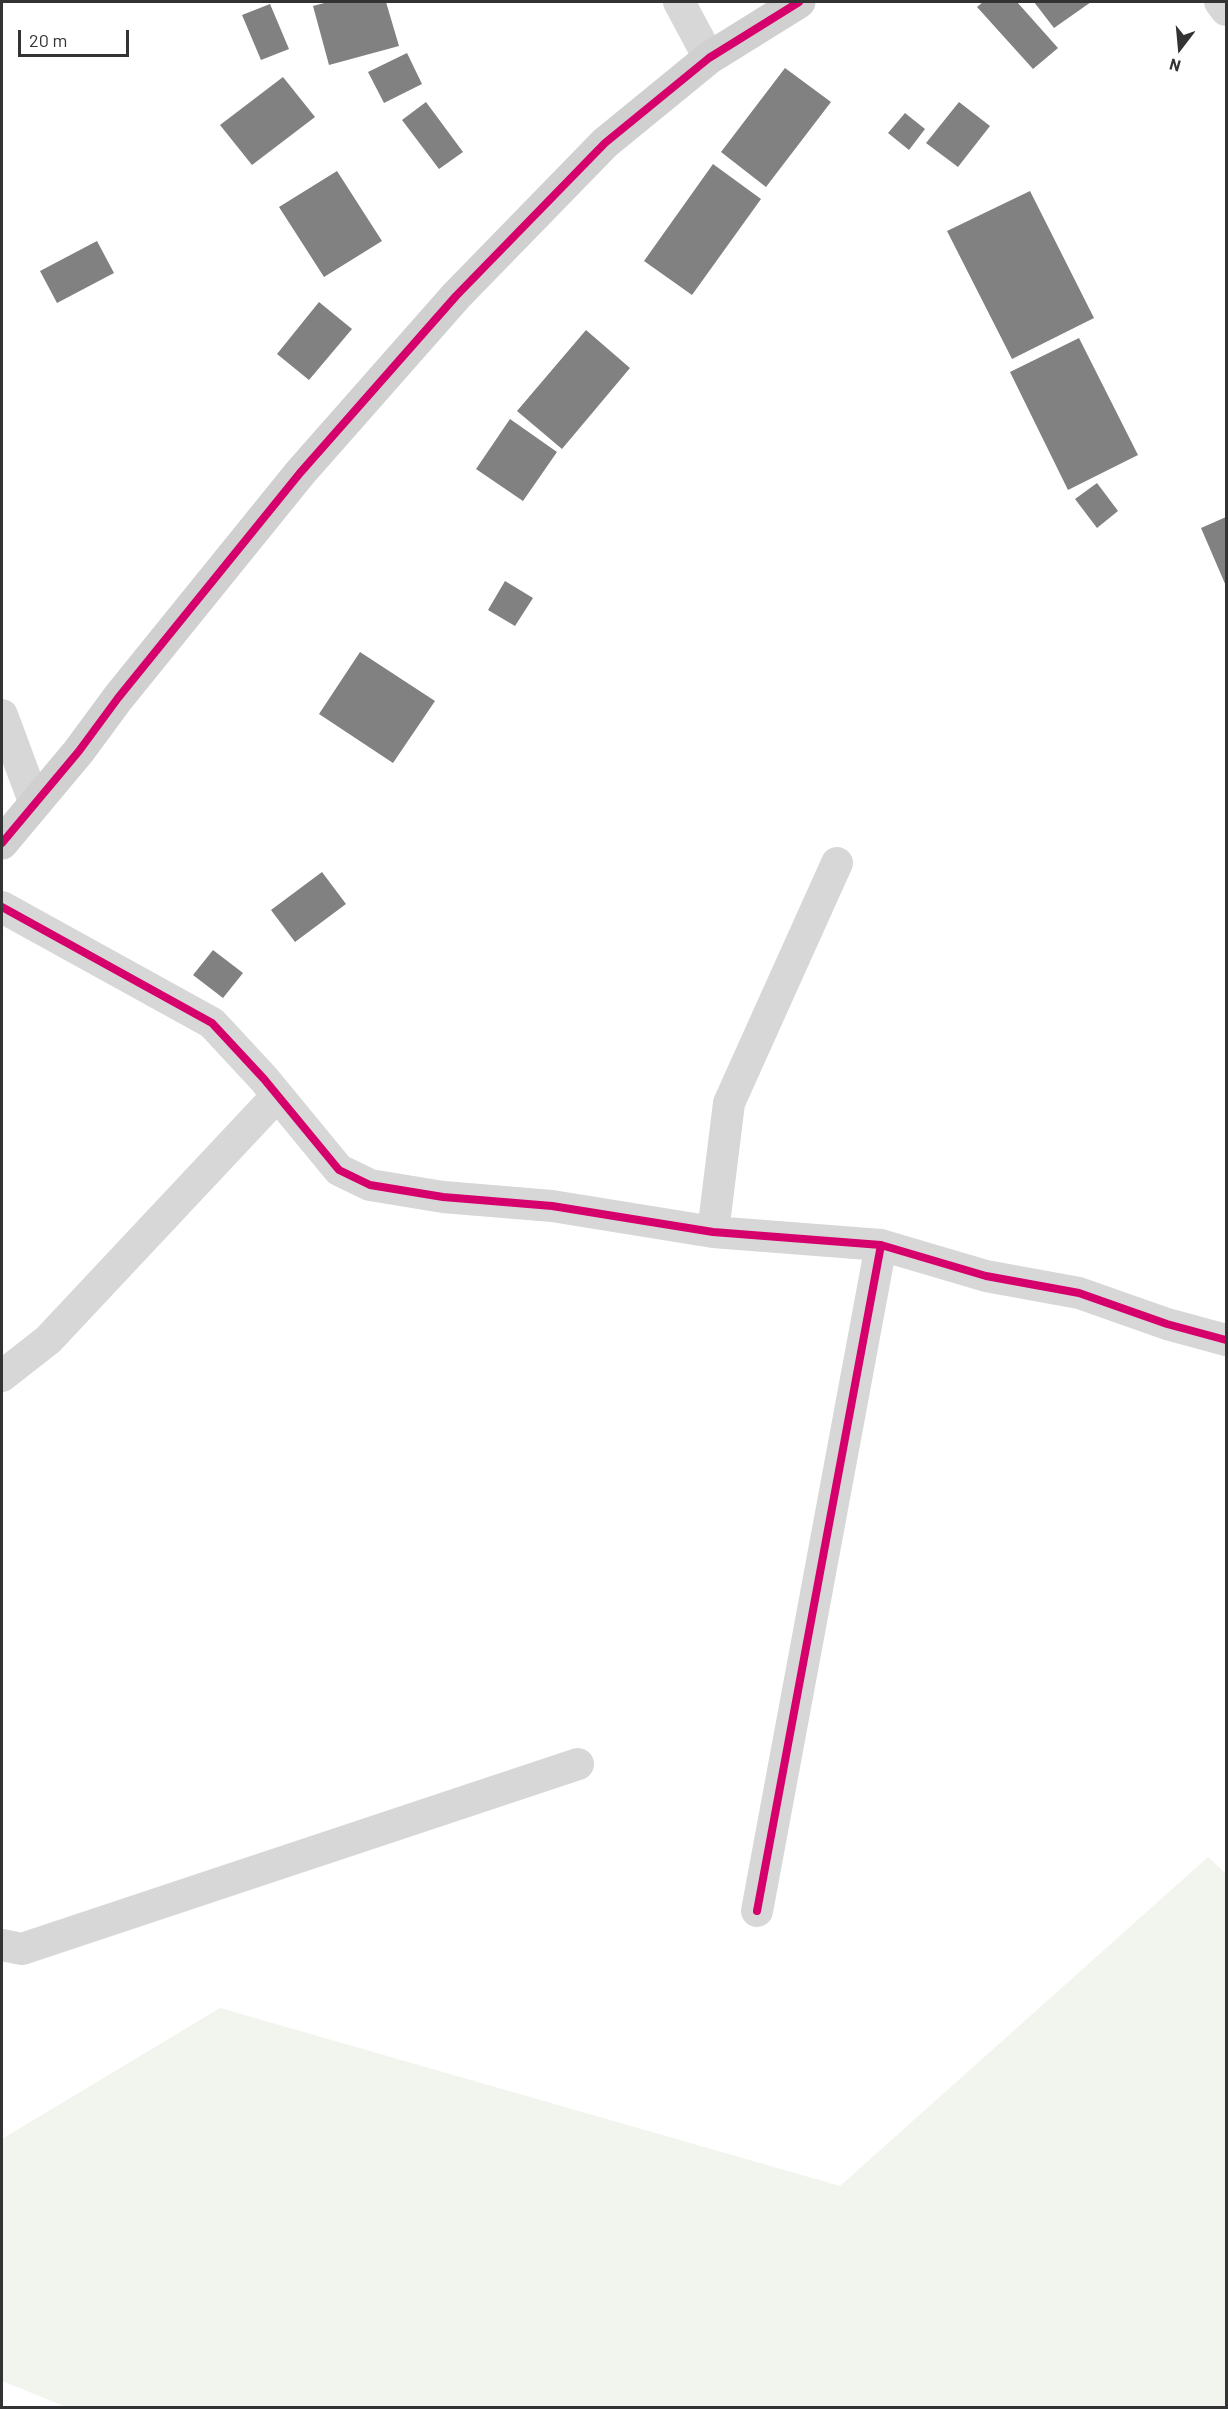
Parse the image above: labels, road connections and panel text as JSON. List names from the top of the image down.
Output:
{
  "scale_bar": "20 m",
  "north": "bottom"
}
